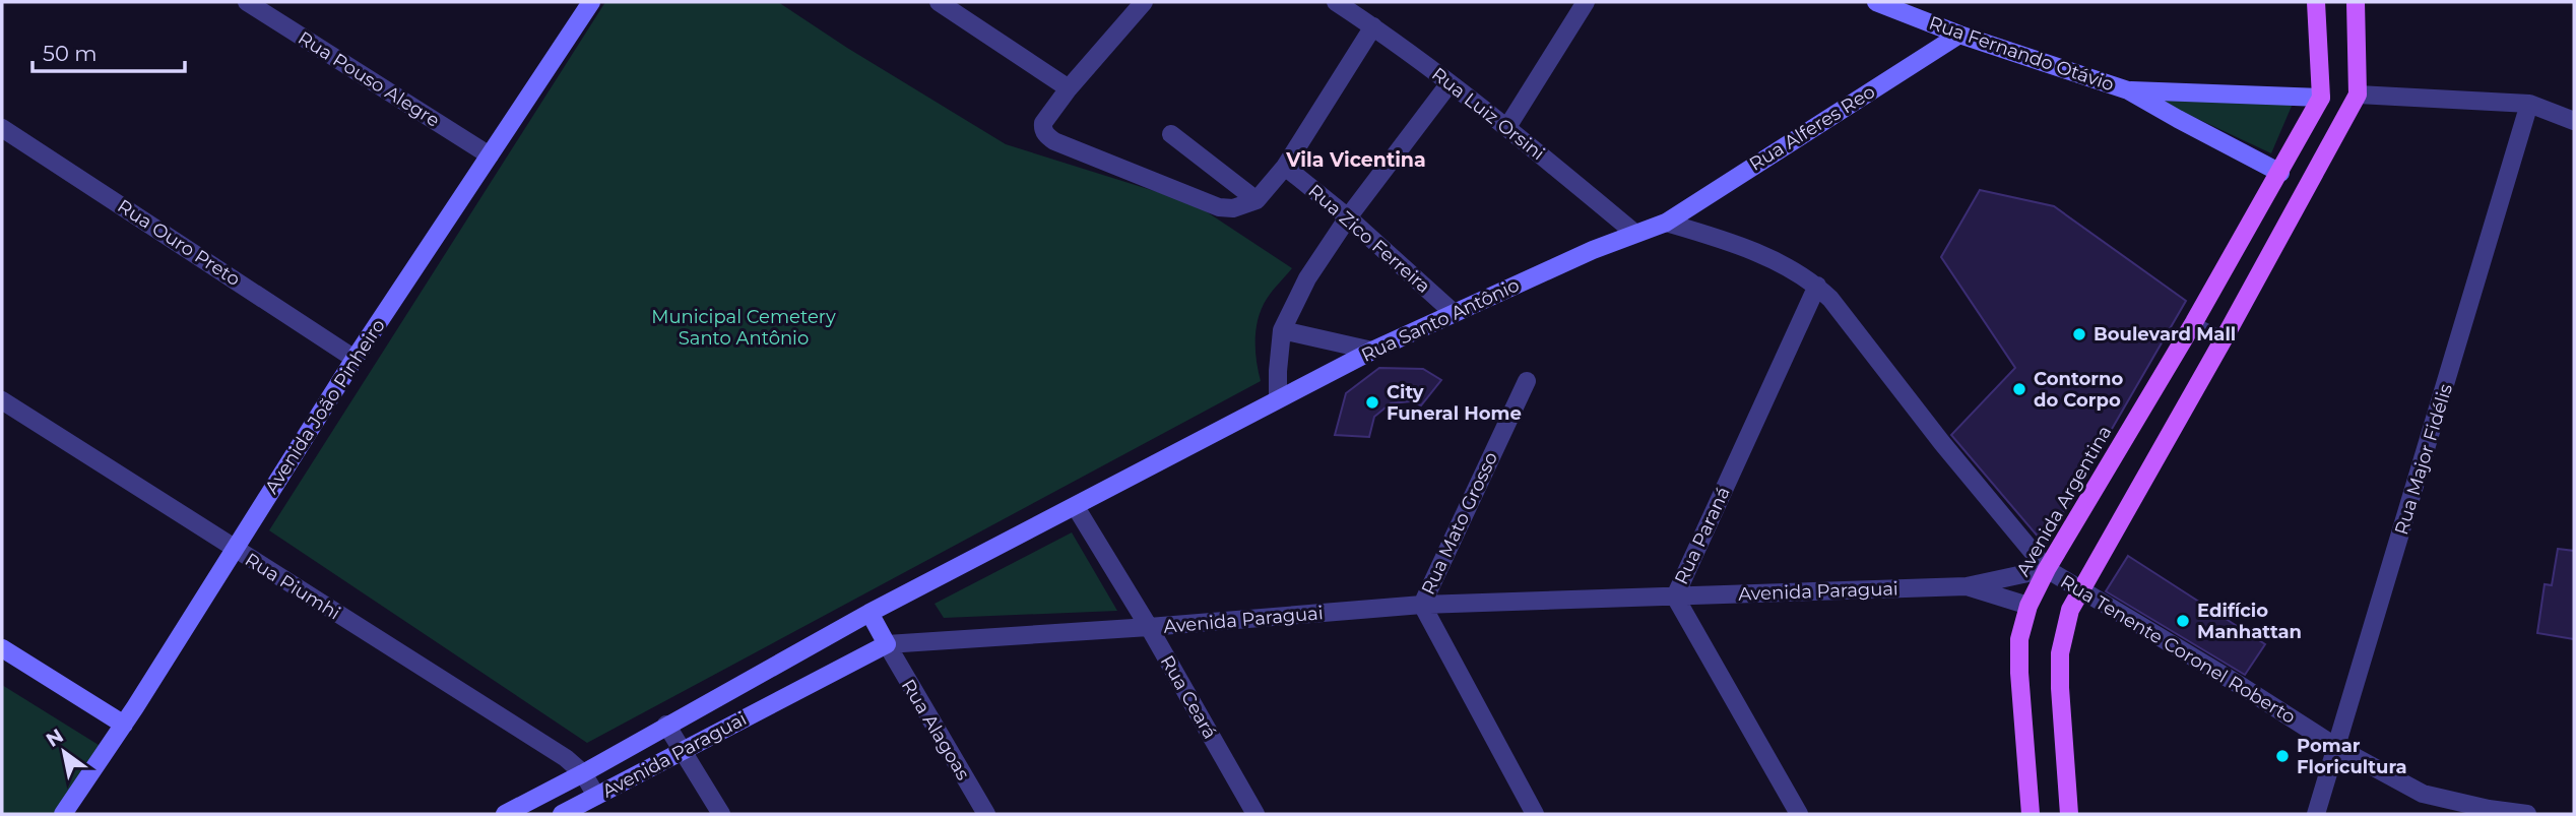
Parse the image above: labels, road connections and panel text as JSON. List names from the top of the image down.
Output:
{
  "streets": {
    "main road": ["Avenida Argentina"],
    "street": [
      "Rua Fernando Otávio",
      "Rua Pouso Alegre",
      "Rua Luiz Orsini",
      "Rua Alferes Reo",
      "Rua Zico Ferreira",
      "Rua Ouro Preto",
      "Rua Santo Antônio",
      "Avenida João Pinheiro",
      "Rua Major Fidélis",
      "Rua Mato Grosso",
      "Rua Paraná",
      "Rua Piumhi",
      "Avenida Paraguai",
      "Rua Tenente Coronel Roberto",
      "Rua Ceará",
      "Rua Alagoas"
    ]
  },
  "crossings": [
    ["Rua Fernando Otávio", "Rua Alferes Reo"],
    ["Rua Pouso Alegre", "Avenida João Pinheiro"],
    ["Rua Luiz Orsini", "Rua Santo Antônio"],
    ["Rua Alferes Reo", "Rua Santo Antônio"],
    ["Rua Zico Ferreira", "Rua Santo Antônio"],
    ["Rua Ouro Preto", "Avenida João Pinheiro"],
    ["Rua Santo Antônio", "Avenida Paraguai"],
    ["Rua Santo Antônio", "Rua Ceará"],
    ["Avenida João Pinheiro", "Rua Piumhi"],
    ["Rua Major Fidélis", "Rua Tenente Coronel Roberto"],
    ["Avenida Argentina", "Avenida Paraguai"],
    ["Avenida Argentina", "Rua Tenente Coronel Roberto"],
    ["Rua Mato Grosso", "Avenida Paraguai"],
    ["Rua Paraná", "Avenida Paraguai"],
    ["Rua Paraná", "Rua Tenente Coronel Roberto"],
    ["Rua Piumhi", "Avenida Paraguai"],
    ["Avenida Paraguai", "Rua Tenente Coronel Roberto"],
    ["Avenida Paraguai", "Rua Ceará"],
    ["Avenida Paraguai", "Rua Alagoas"]
  ],
  "districts": ["Vila Vicentina"],
  "parks": ["Municipal Cemetery Santo Antônio"],
  "places": [
    "Boulevard Mall",
    "Contorno do Corpo",
    "City Funeral Home",
    "Edifício Manhattan",
    "Pomar Floricultura"
  ],
  "scale_bar": "50 m",
  "north": "top left"
}
